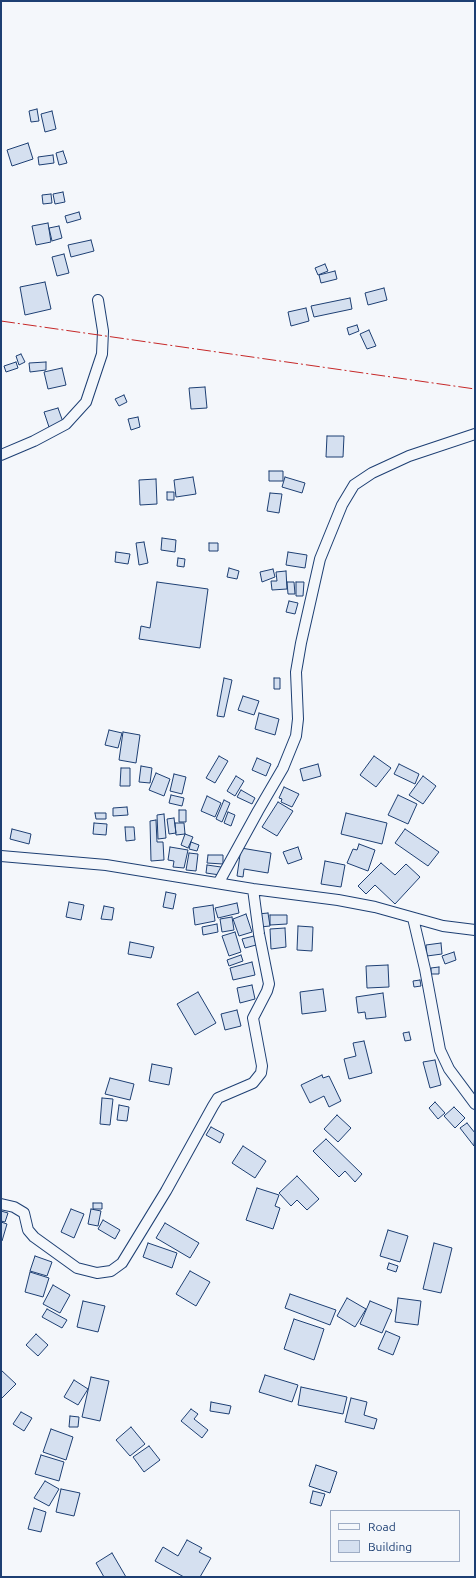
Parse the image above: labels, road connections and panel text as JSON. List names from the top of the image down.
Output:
{
  "legend": ["Road", "Building"]
}
